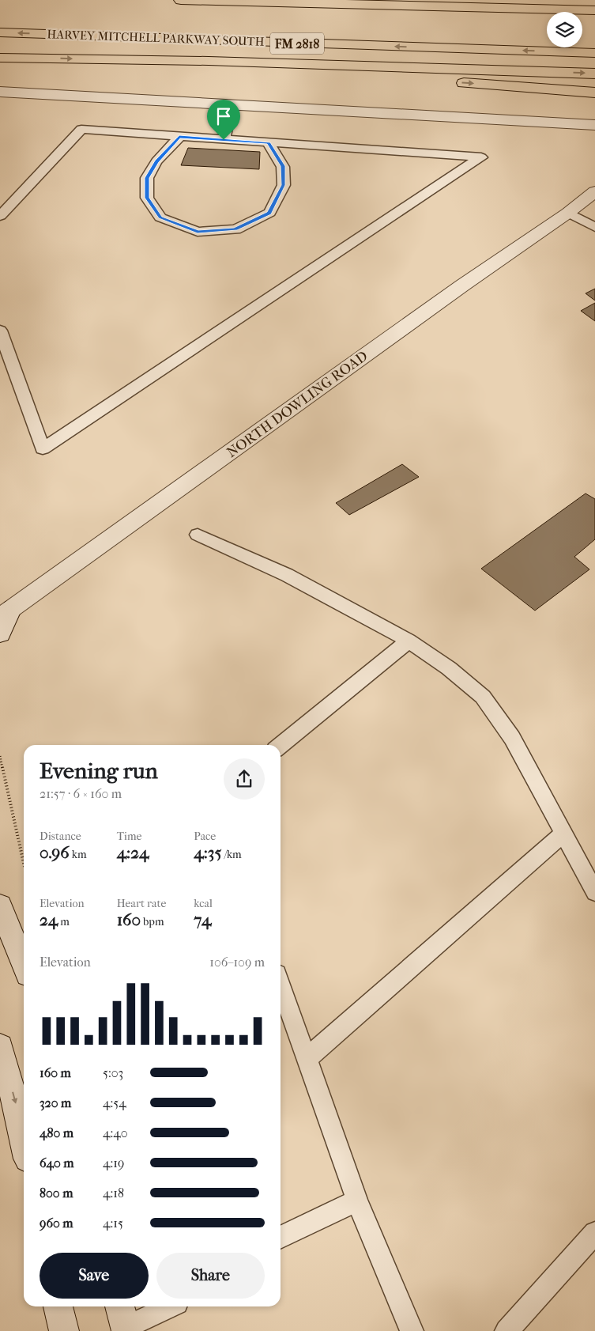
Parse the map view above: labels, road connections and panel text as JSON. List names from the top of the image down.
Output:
{
  "streets": {
    "highway": ["HARVEY MITCHELL PARKWAY SOUTH", "FM 2818"],
    "street": ["NORTH DOWLING ROAD"]
  },
  "page": {
    "heading": ["Evening run", "21:57 · 6 × 160 m"],
    "stats": [
      ["Distance", "0.96 km"],
      ["Time", "4:24"],
      ["Pace", "4:35 /km"],
      ["Elevation", "24 m"],
      ["Heart rate", "160 bpm"],
      ["kcal", "74"]
    ],
    "chart": ["Elevation", "106–109 m"],
    "list": [
      {
        "name": "160 m",
        "note": "5:03"
      },
      {
        "name": "320 m",
        "note": "4:54"
      },
      {
        "name": "480 m",
        "note": "4:40"
      },
      {
        "name": "640 m",
        "note": "4:19"
      },
      {
        "name": "800 m",
        "note": "4:18"
      },
      {
        "name": "960 m",
        "note": "4:15"
      }
    ],
    "buttons": ["Save", "Share"]
  }
}
